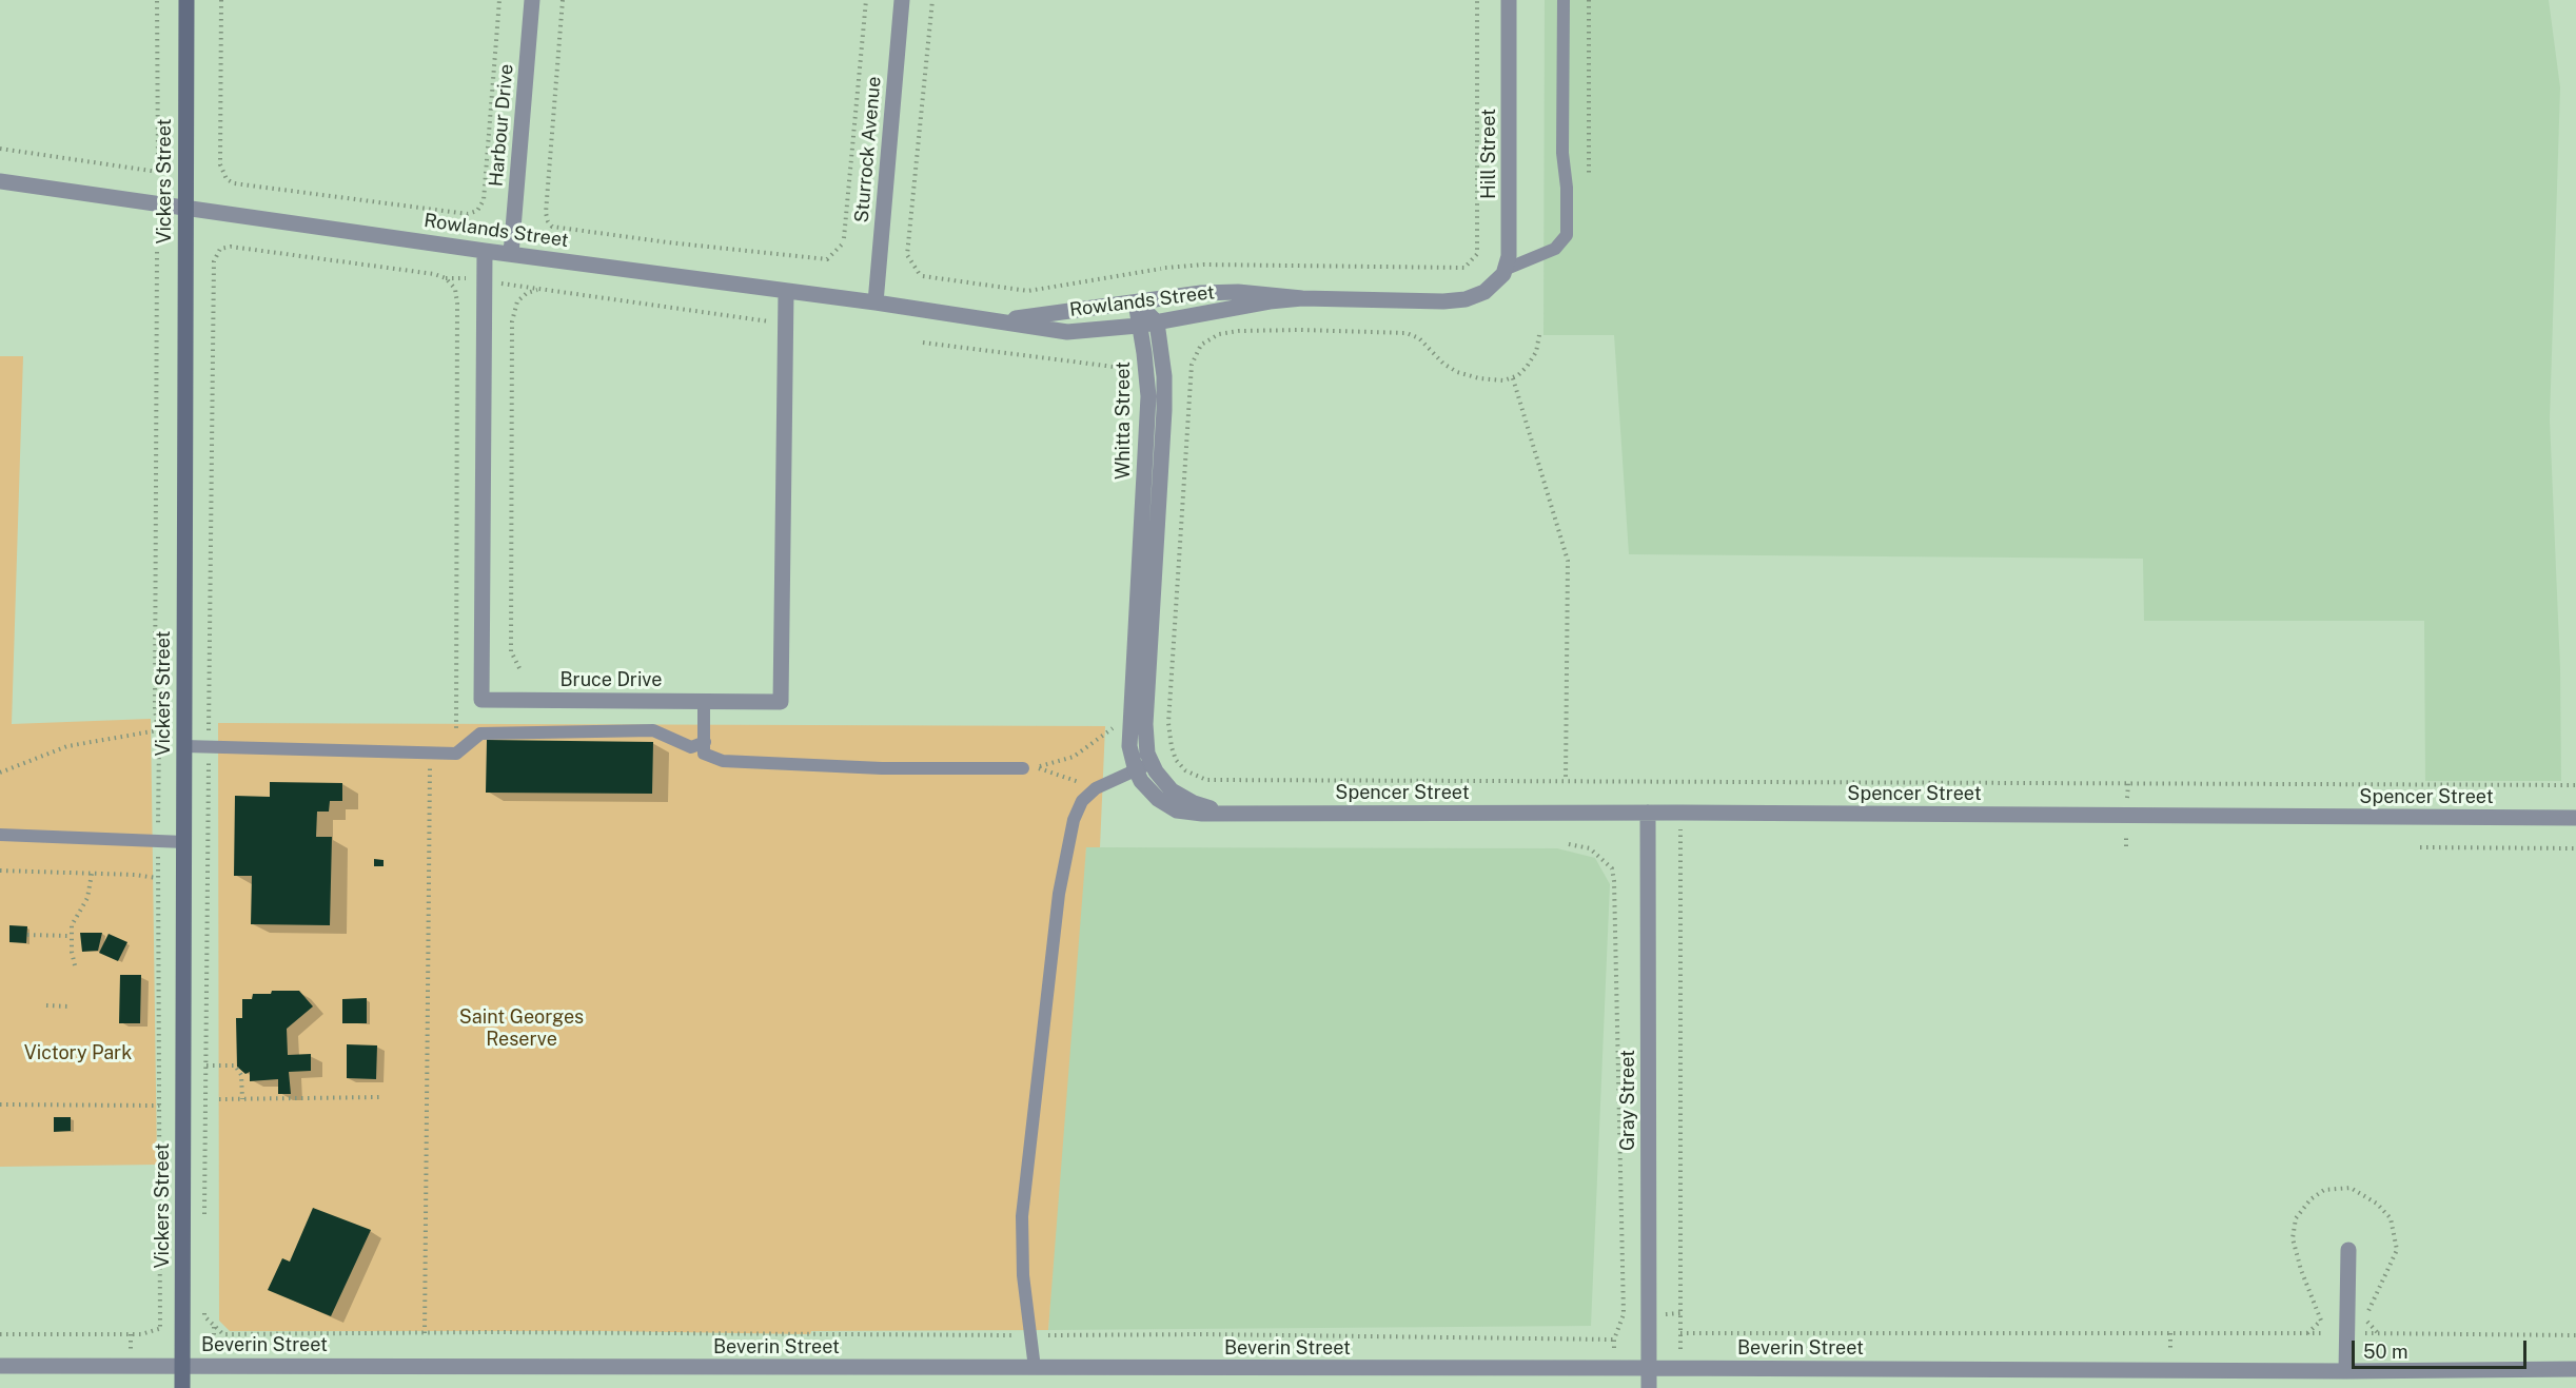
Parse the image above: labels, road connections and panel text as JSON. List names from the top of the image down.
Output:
{
  "streets": {
    "street": [
      "Harbour Drive",
      "Sturrock Avenue",
      "Hill Street",
      "Vickers Street",
      "Rowlands Street",
      "Whitta Street",
      "Bruce Drive",
      "Spencer Street",
      "Gray Street",
      "Beverin Street"
    ]
  },
  "crossings": [
    ["Harbour Drive", "Rowlands Street"],
    ["Sturrock Avenue", "Rowlands Street"],
    ["Hill Street", "Rowlands Street"],
    ["Vickers Street", "Rowlands Street"],
    ["Vickers Street", "Beverin Street"],
    ["Rowlands Street", "Whitta Street"],
    ["Rowlands Street", "Bruce Drive"],
    ["Whitta Street", "Spencer Street"],
    ["Spencer Street", "Gray Street"],
    ["Gray Street", "Beverin Street"]
  ],
  "parks": ["Saint Georges Reserve", "Victory Park"],
  "scale_bar": "50 m"
}
